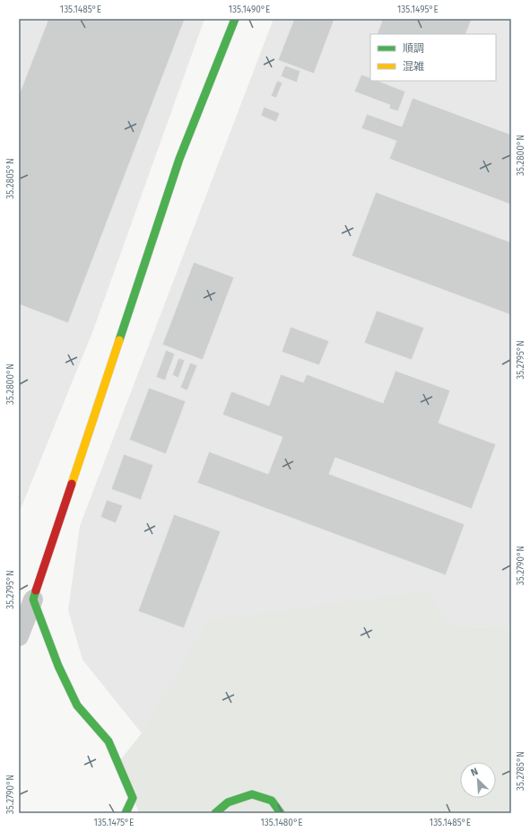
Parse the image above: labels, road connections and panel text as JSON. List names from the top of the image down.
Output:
{
  "legend": ["順調", "混雑"],
  "north": "top left",
  "coordinates": [
    "135.1485°E",
    "135.1490°E",
    "135.1495°E",
    "35.2800°N",
    "35.2805°N",
    "35.2795°N",
    "35.2790°N",
    "35.2785°N",
    "135.1475°E",
    "135.1480°E"
  ]
}
